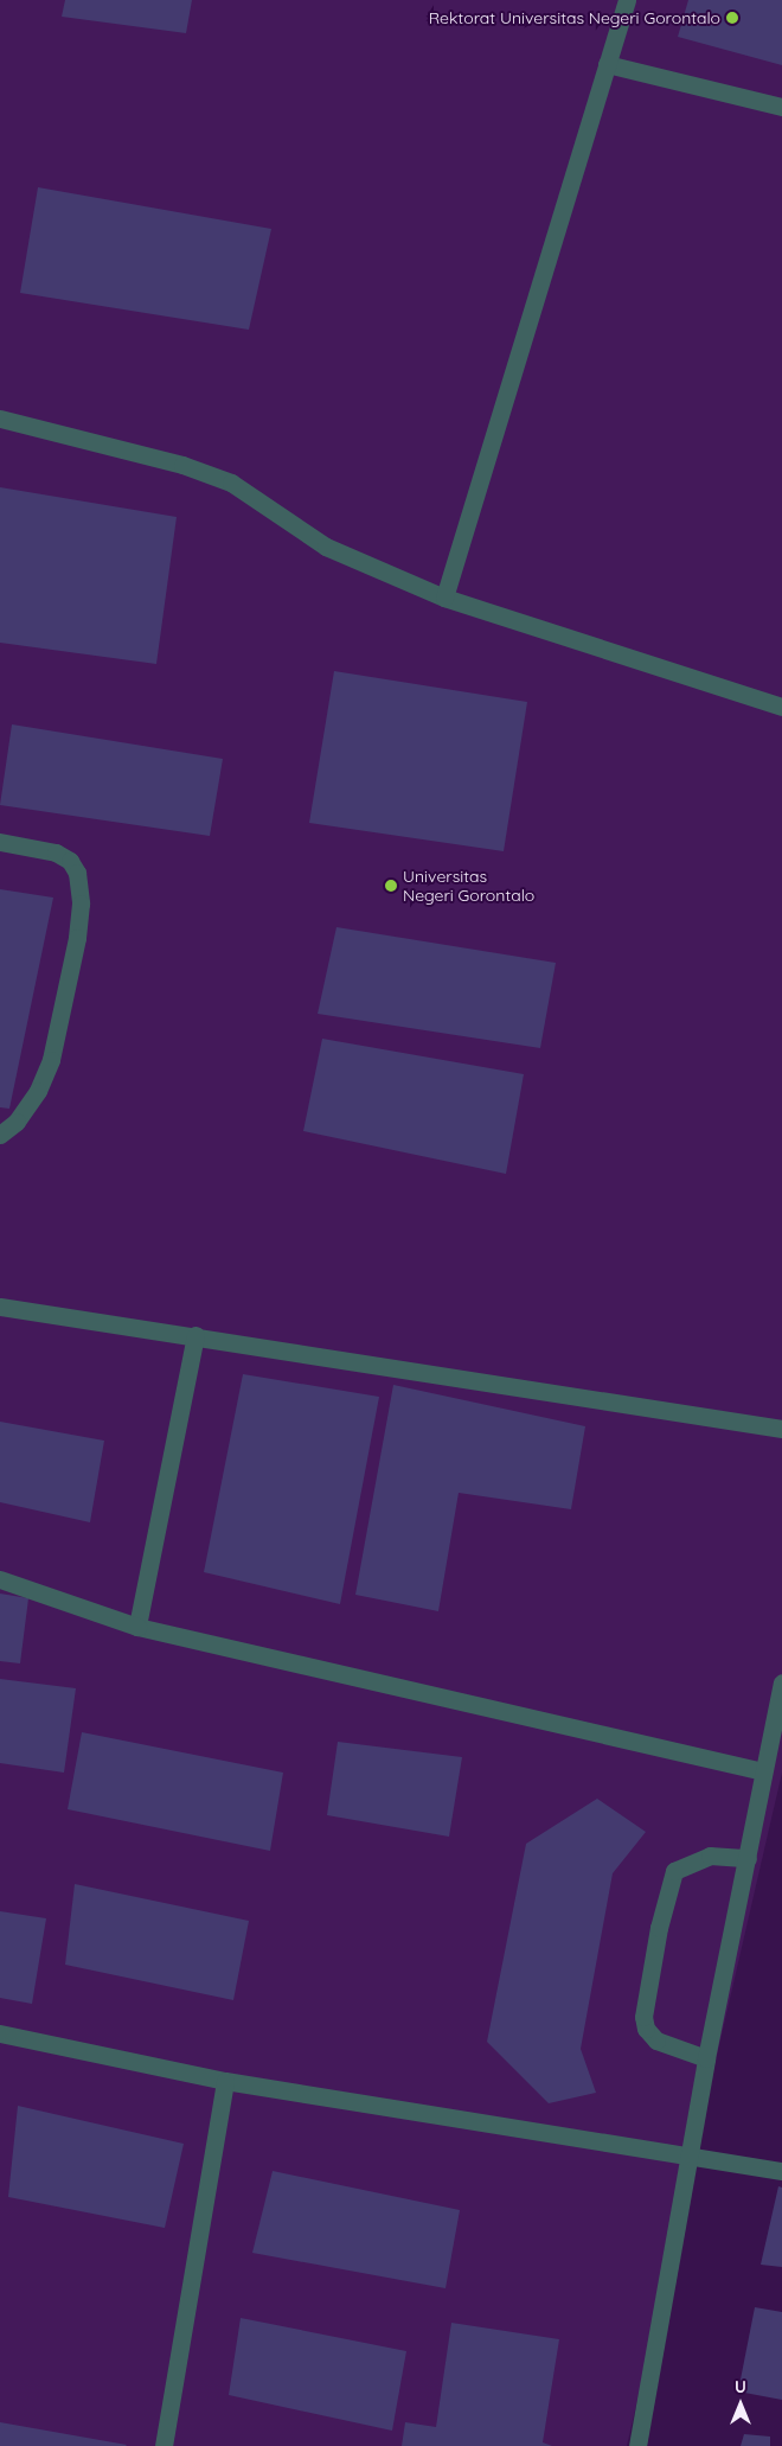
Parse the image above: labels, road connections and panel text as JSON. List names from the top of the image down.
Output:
{
  "places": ["Rektorat Universitas Negeri Gorontalo", "Universitas Negeri Gorontalo"],
  "north": "top"
}
